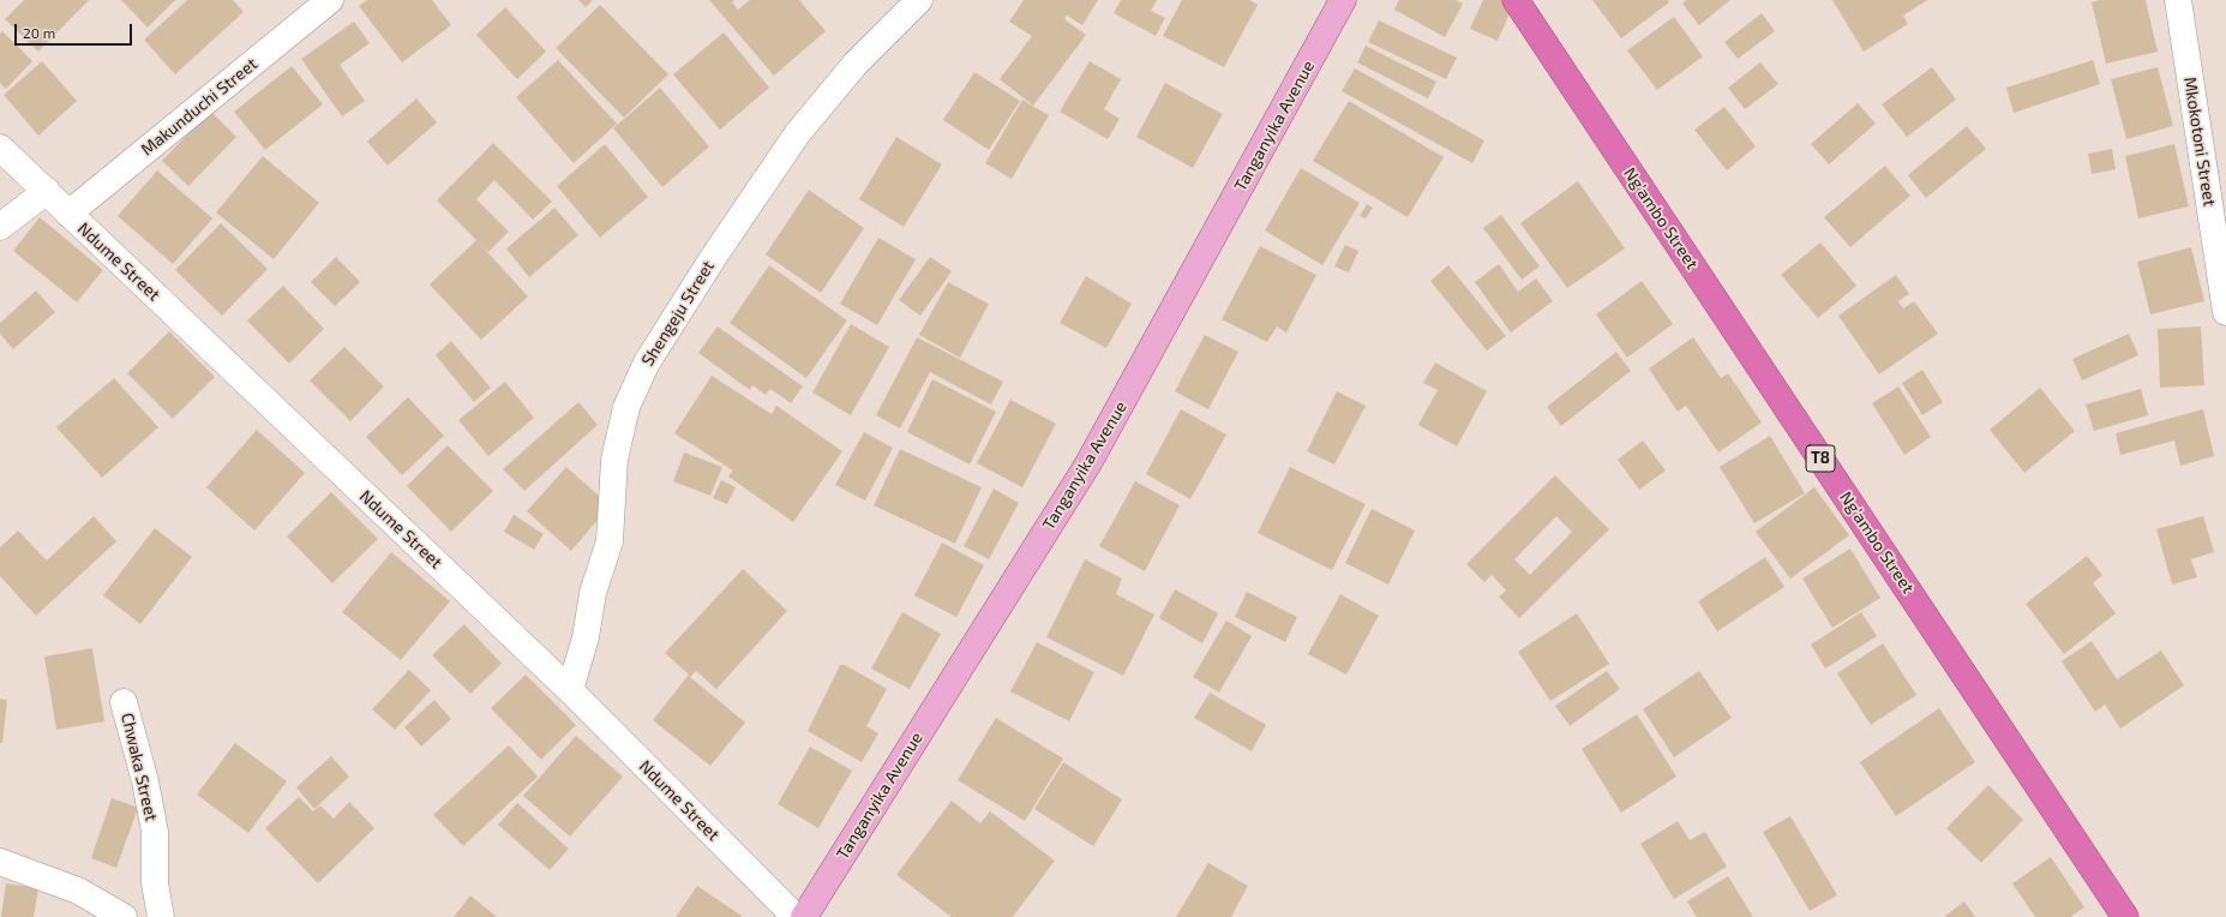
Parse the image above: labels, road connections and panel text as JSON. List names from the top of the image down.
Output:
{
  "streets": {
    "highway": ["Ng’ambo Street", "T8"],
    "main road": ["Tanganyika Avenue"],
    "street": [
      "Makunduchi Street",
      "Mkokotoni Street",
      "Ndume Street",
      "Shengeju Street",
      "Chwaka Street"
    ]
  },
  "crossings": [
    ["Makunduchi Street", "Ndume Street"],
    ["Ndume Street", "Shengeju Street"]
  ],
  "scale_bar": "20 m"
}
